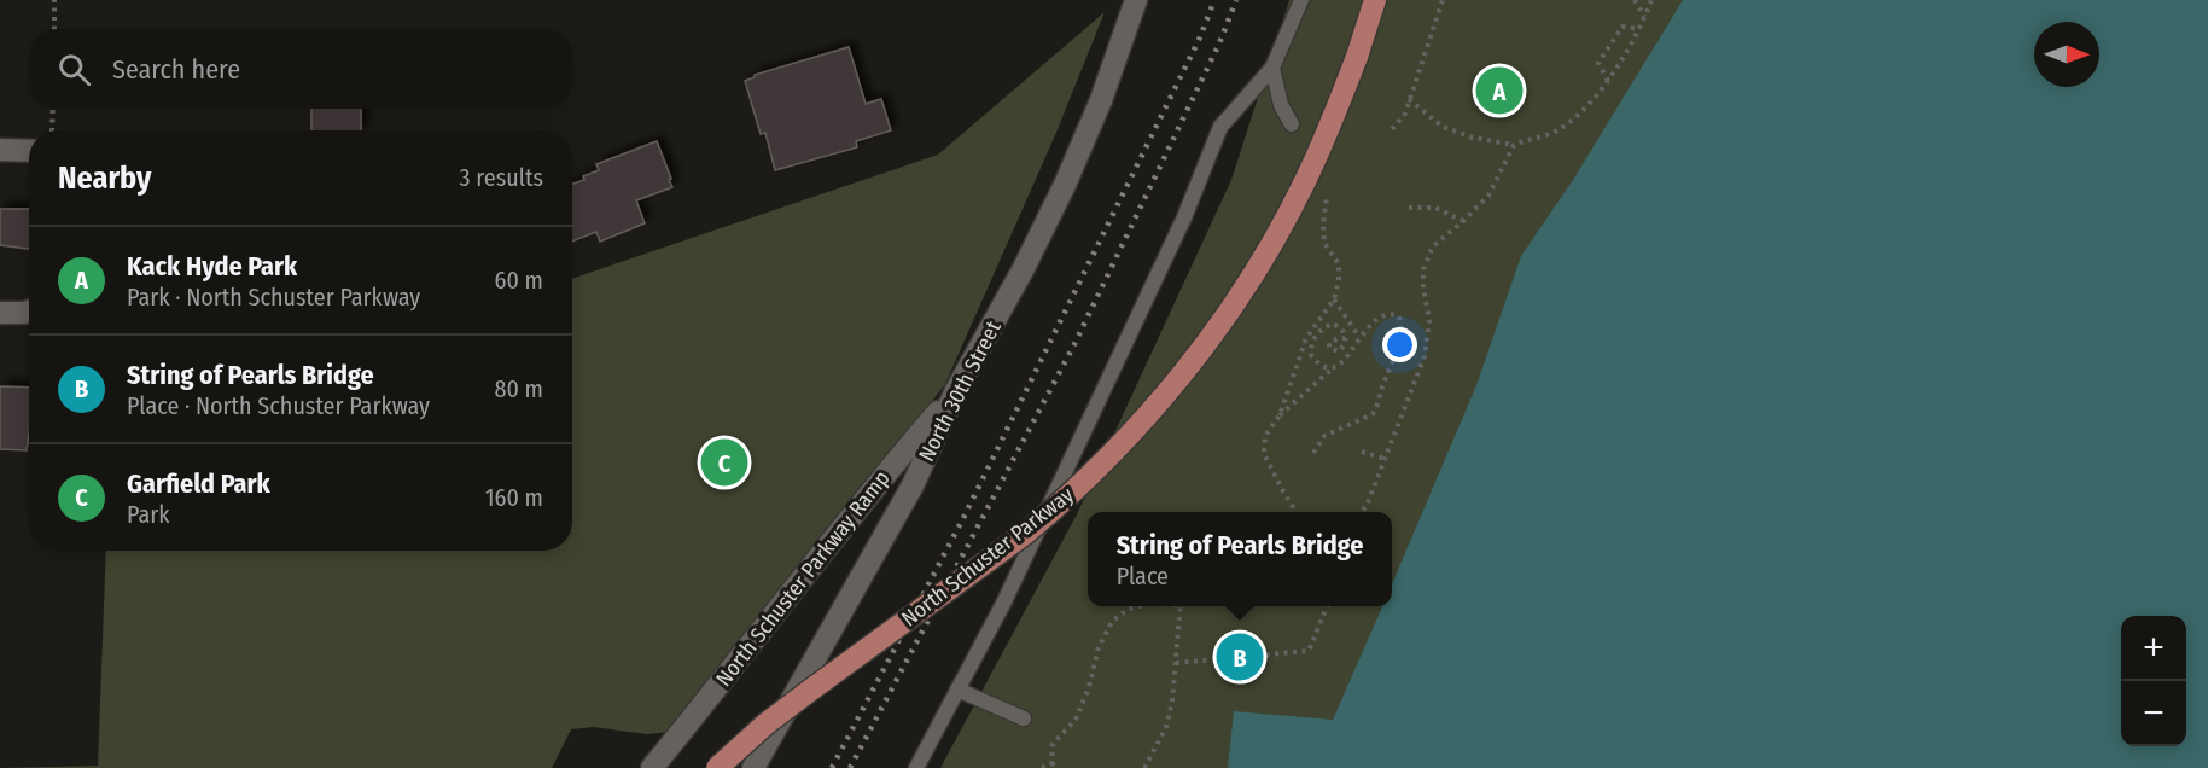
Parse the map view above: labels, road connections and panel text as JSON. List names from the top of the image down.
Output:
{
  "streets": {
    "highway": ["North Schuster Parkway"],
    "main road": ["North 30th Street", "North Schuster Parkway Ramp"]
  },
  "crossings": [
    ["North 30th Street", "North Schuster Parkway Ramp"]
  ],
  "north": "right",
  "page": {
    "search": "Search here",
    "pins": ["A", "C", "B"],
    "heading": ["Nearby", "3 results"],
    "list": [
      {
        "mark": "A",
        "name": "Kack Hyde Park",
        "note": "Park · North Schuster Parkway",
        "value": "60 m"
      },
      {
        "mark": "B",
        "name": "String of Pearls Bridge",
        "note": "Place · North Schuster Parkway",
        "value": "80 m"
      },
      {
        "mark": "C",
        "name": "Garfield Park",
        "note": "Park",
        "value": "160 m"
      }
    ],
    "popup": ["String of Pearls Bridge", "Place"],
    "map_buttons": ["+", "−"]
  }
}
